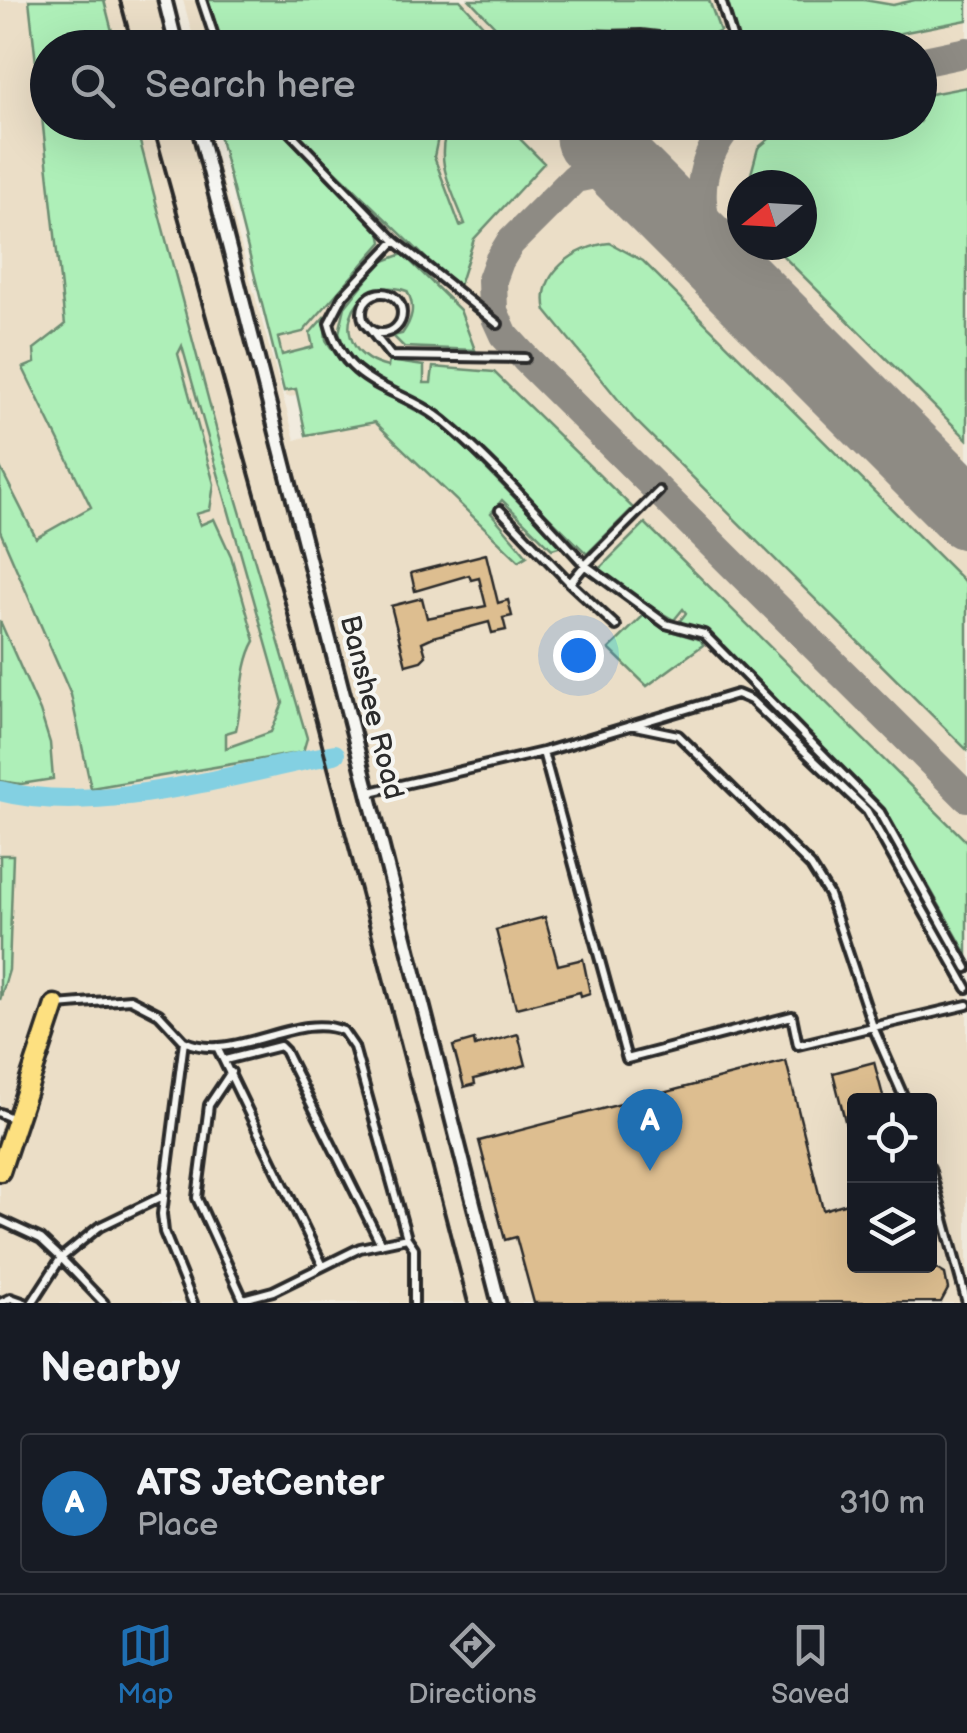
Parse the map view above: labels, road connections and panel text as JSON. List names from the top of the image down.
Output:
{
  "streets": {
    "street": ["Banshee Road"]
  },
  "north": "left",
  "page": {
    "search": "Search here",
    "pins": "A",
    "heading": "Nearby",
    "list": [
      {
        "mark": "A",
        "name": "ATS JetCenter",
        "note": "Place",
        "value": "310 m"
      }
    ],
    "nav": ["Map", "Directions", "Saved"]
  }
}
